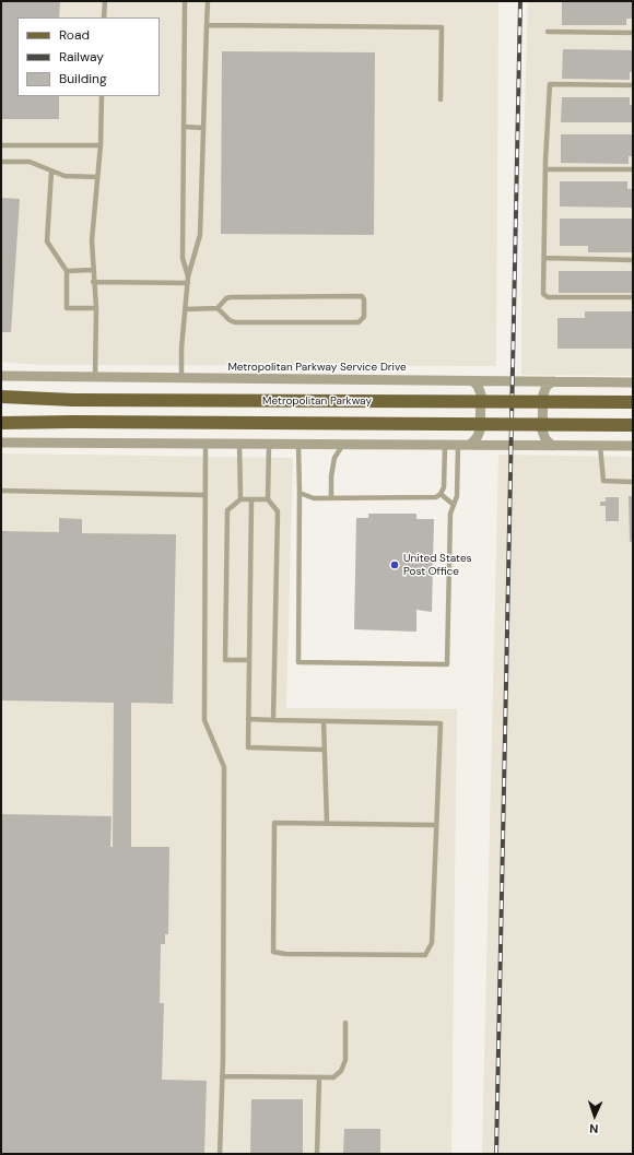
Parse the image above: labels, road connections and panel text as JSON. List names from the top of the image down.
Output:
{
  "streets": {
    "main road": ["Metropolitan Parkway"],
    "street": ["Metropolitan Parkway Service Drive"]
  },
  "places": ["United States Post Office"],
  "legend": ["Road", "Railway", "Building"],
  "north": "bottom"
}
